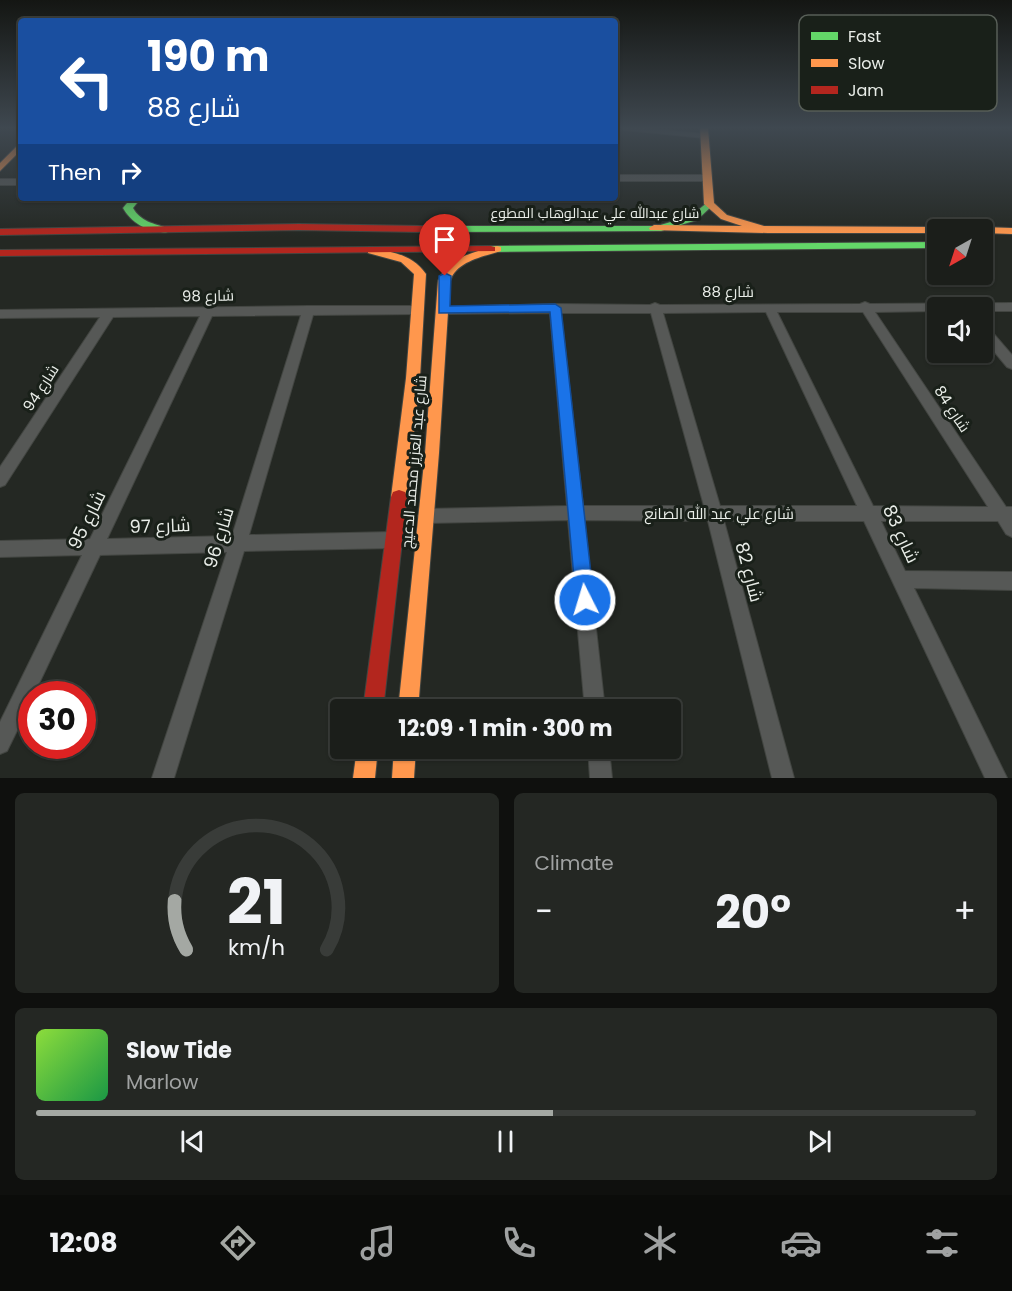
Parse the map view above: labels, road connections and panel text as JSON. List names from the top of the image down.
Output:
{
  "streets": {
    "main road": ["شارع عبدالله علي عبدالوهاب المطوع", "شارع عبد العزيز محمد الدعيج"],
    "street": [
      "شارع 88",
      "شارع 98",
      "شارع 94",
      "شارع 84",
      "شارع علي عبد الله الصانع",
      "شارع 95",
      "شارع 97",
      "شارع 83",
      "شارع 96",
      "شارع 82"
    ]
  },
  "crossings": [
    ["شارع 88", "شارع 84"],
    ["شارع 88", "شارع عبد العزيز محمد الدعيج"],
    ["شارع 88", "شارع 83"],
    ["شارع 88", "شارع 82"],
    ["شارع 98", "شارع 94"],
    ["شارع 98", "شارع عبد العزيز محمد الدعيج"],
    ["شارع 98", "شارع 95"],
    ["شارع 98", "شارع 96"],
    ["شارع 84", "شارع علي عبد الله الصانع"],
    ["شارع عبد العزيز محمد الدعيج", "شارع علي عبد الله الصانع"],
    ["شارع عبد العزيز محمد الدعيج", "شارع 97"],
    ["شارع علي عبد الله الصانع", "شارع 83"],
    ["شارع علي عبد الله الصانع", "شارع 82"],
    ["شارع 95", "شارع 97"],
    ["شارع 97", "شارع 96"]
  ],
  "legend": ["Fast", "Slow", "Jam"],
  "north": "bottom left",
  "page": {
    "turn": ["190 m", "شارع 88"],
    "then": "Then",
    "limit": "30",
    "trip": "12:09 · 1 min · 300 m",
    "tile": "Climate",
    "heat": ["−", "20°", "+"],
    "song": ["Slow Tide", "Marlow"],
    "tabs": "12:08",
    "gauge": ["21", "km/h"]
  }
}
